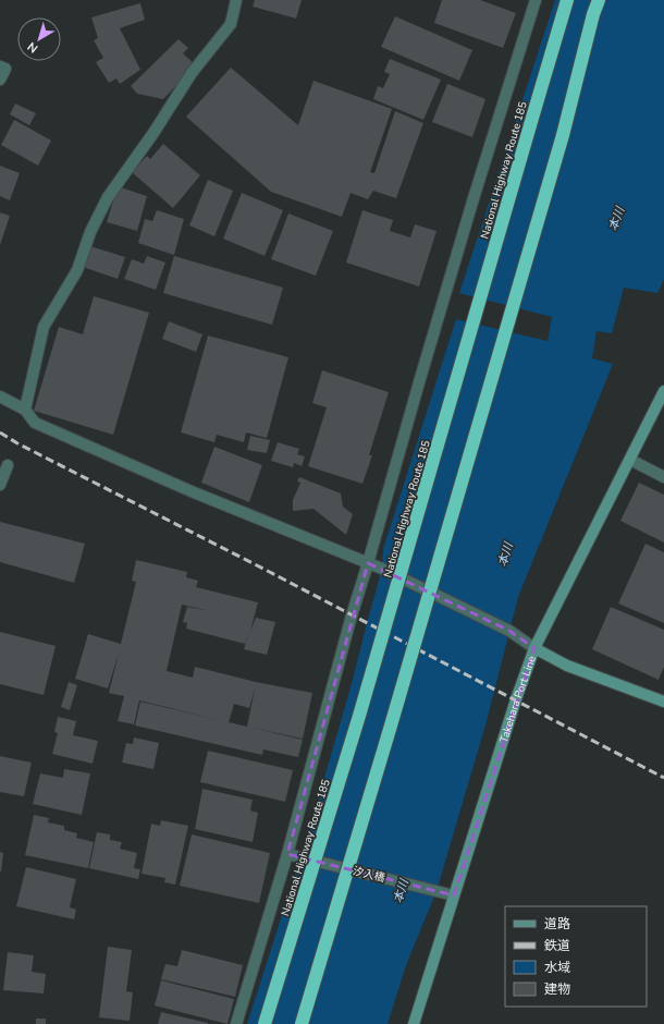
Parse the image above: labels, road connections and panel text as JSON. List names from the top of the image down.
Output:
{
  "streets": {
    "highway": ["National Highway Route 185"],
    "main road": ["Takehara Port Line"],
    "street": ["汐入橋"]
  },
  "crossings": [
    ["Takehara Port Line", "汐入橋"]
  ],
  "water": ["本川"],
  "legend": [
    "道路",
    "鉄道",
    "水域",
    "建物"
  ],
  "north": "bottom left"
}
